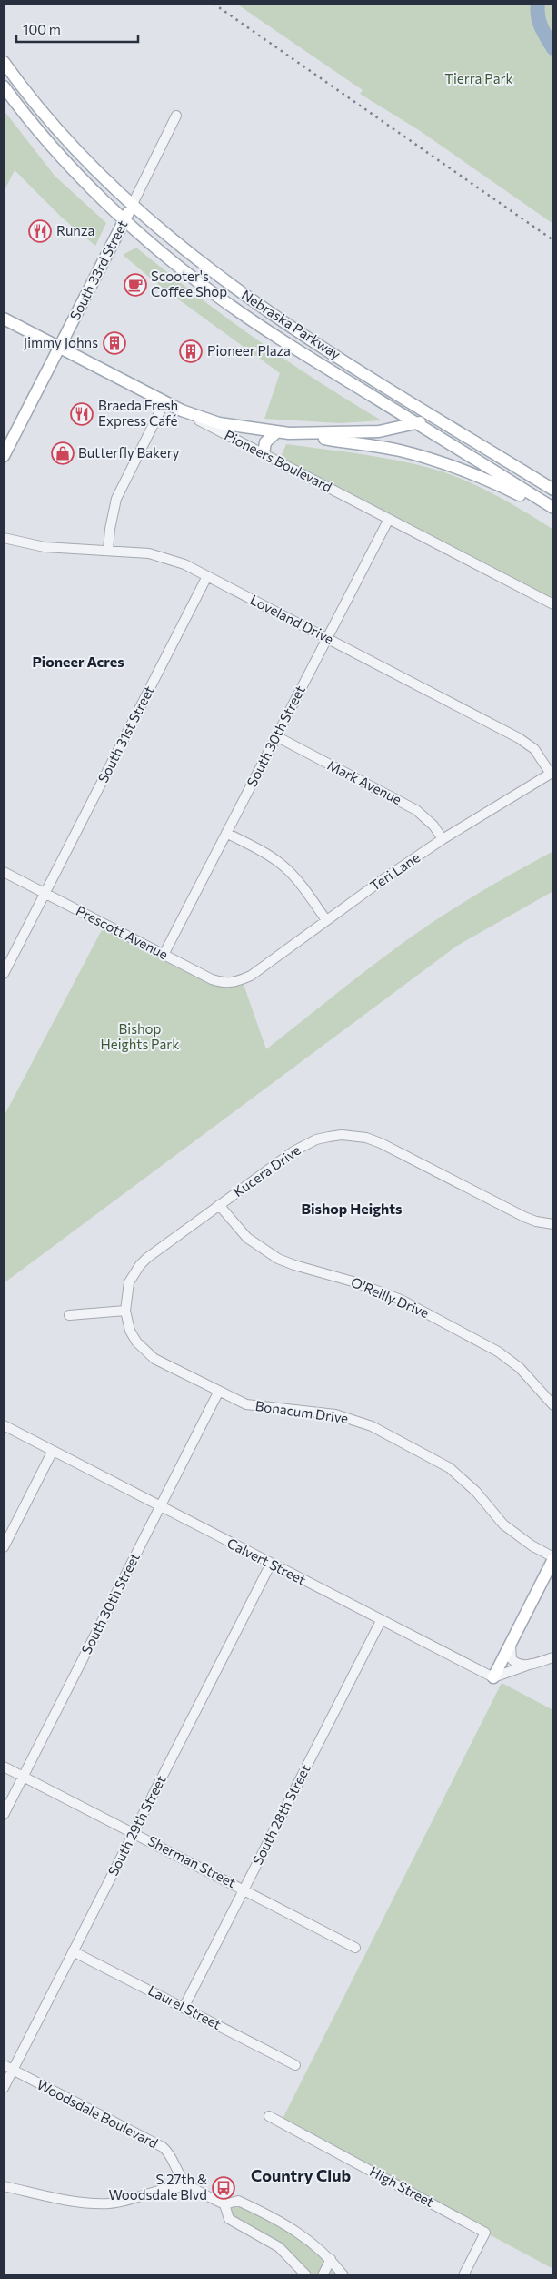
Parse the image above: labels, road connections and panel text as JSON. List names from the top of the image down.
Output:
{
  "streets": {
    "main road": ["South 33rd Street", "Nebraska Parkway", "Pioneers Boulevard"],
    "street": [
      "Loveland Drive",
      "South 31st Street",
      "South 30th Street",
      "Mark Avenue",
      "Teri Lane",
      "Prescott Avenue",
      "Kucera Drive",
      "O'Reilly Drive",
      "Bonacum Drive",
      "Calvert Street",
      "South 28th Street",
      "South 29th Street",
      "Sherman Street",
      "Laurel Street",
      "Woodsdale Boulevard",
      "High Street"
    ]
  },
  "crossings": [
    ["South 33rd Street", "Nebraska Parkway"],
    ["South 33rd Street", "Pioneers Boulevard"],
    ["Pioneers Boulevard", "South 30th Street"],
    ["Loveland Drive", "South 31st Street"],
    ["Loveland Drive", "South 30th Street"],
    ["Loveland Drive", "Teri Lane"],
    ["South 31st Street", "Prescott Avenue"],
    ["South 30th Street", "Mark Avenue"],
    ["South 30th Street", "Prescott Avenue"],
    ["South 30th Street", "Bonacum Drive"],
    ["South 30th Street", "Calvert Street"],
    ["South 30th Street", "Sherman Street"],
    ["Mark Avenue", "Teri Lane"],
    ["Teri Lane", "Prescott Avenue"],
    ["Kucera Drive", "O'Reilly Drive"],
    ["Kucera Drive", "Bonacum Drive"],
    ["Calvert Street", "South 28th Street"],
    ["Calvert Street", "South 29th Street"],
    ["South 28th Street", "Sherman Street"],
    ["South 28th Street", "Laurel Street"],
    ["South 29th Street", "Sherman Street"],
    ["South 29th Street", "Laurel Street"],
    ["South 29th Street", "Woodsdale Boulevard"]
  ],
  "districts": ["Pioneer Acres", "Bishop Heights", "Country Club"],
  "parks": ["Tierra Park", "Bishop Heights Park"],
  "places": {
    "restaurant": ["Runza", "Braeda Fresh Express Café"],
    "cafe": ["Scooter's Coffee Shop"],
    "building": ["Jimmy Johns", "Pioneer Plaza"],
    "shop": ["Butterfly Bakery"],
    "bus stop": ["S 27th & Woodsdale Blvd"]
  },
  "scale_bar": "100 m"
}
